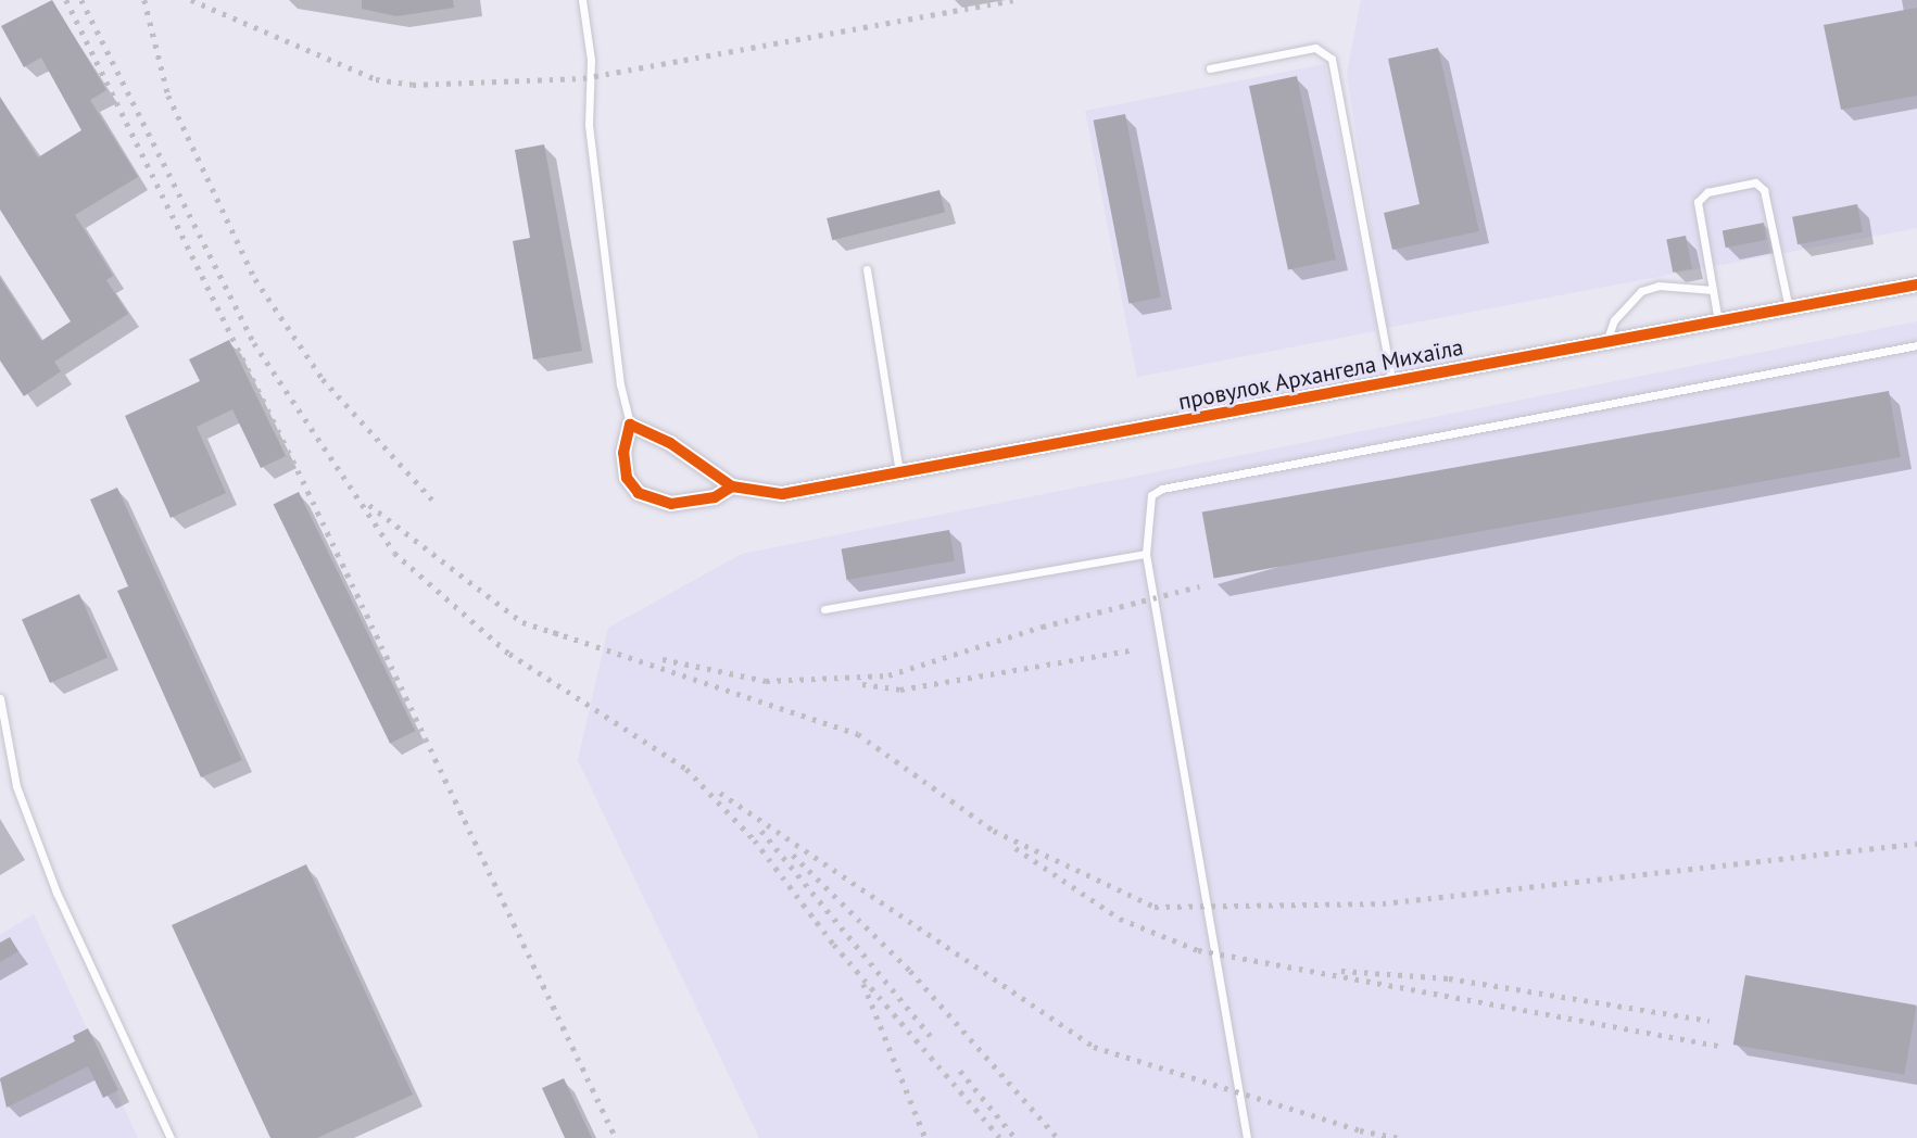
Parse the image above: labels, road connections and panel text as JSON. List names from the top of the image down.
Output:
{
  "streets": {
    "street": ["провулок Архангела Михаїла"]
  }
}
